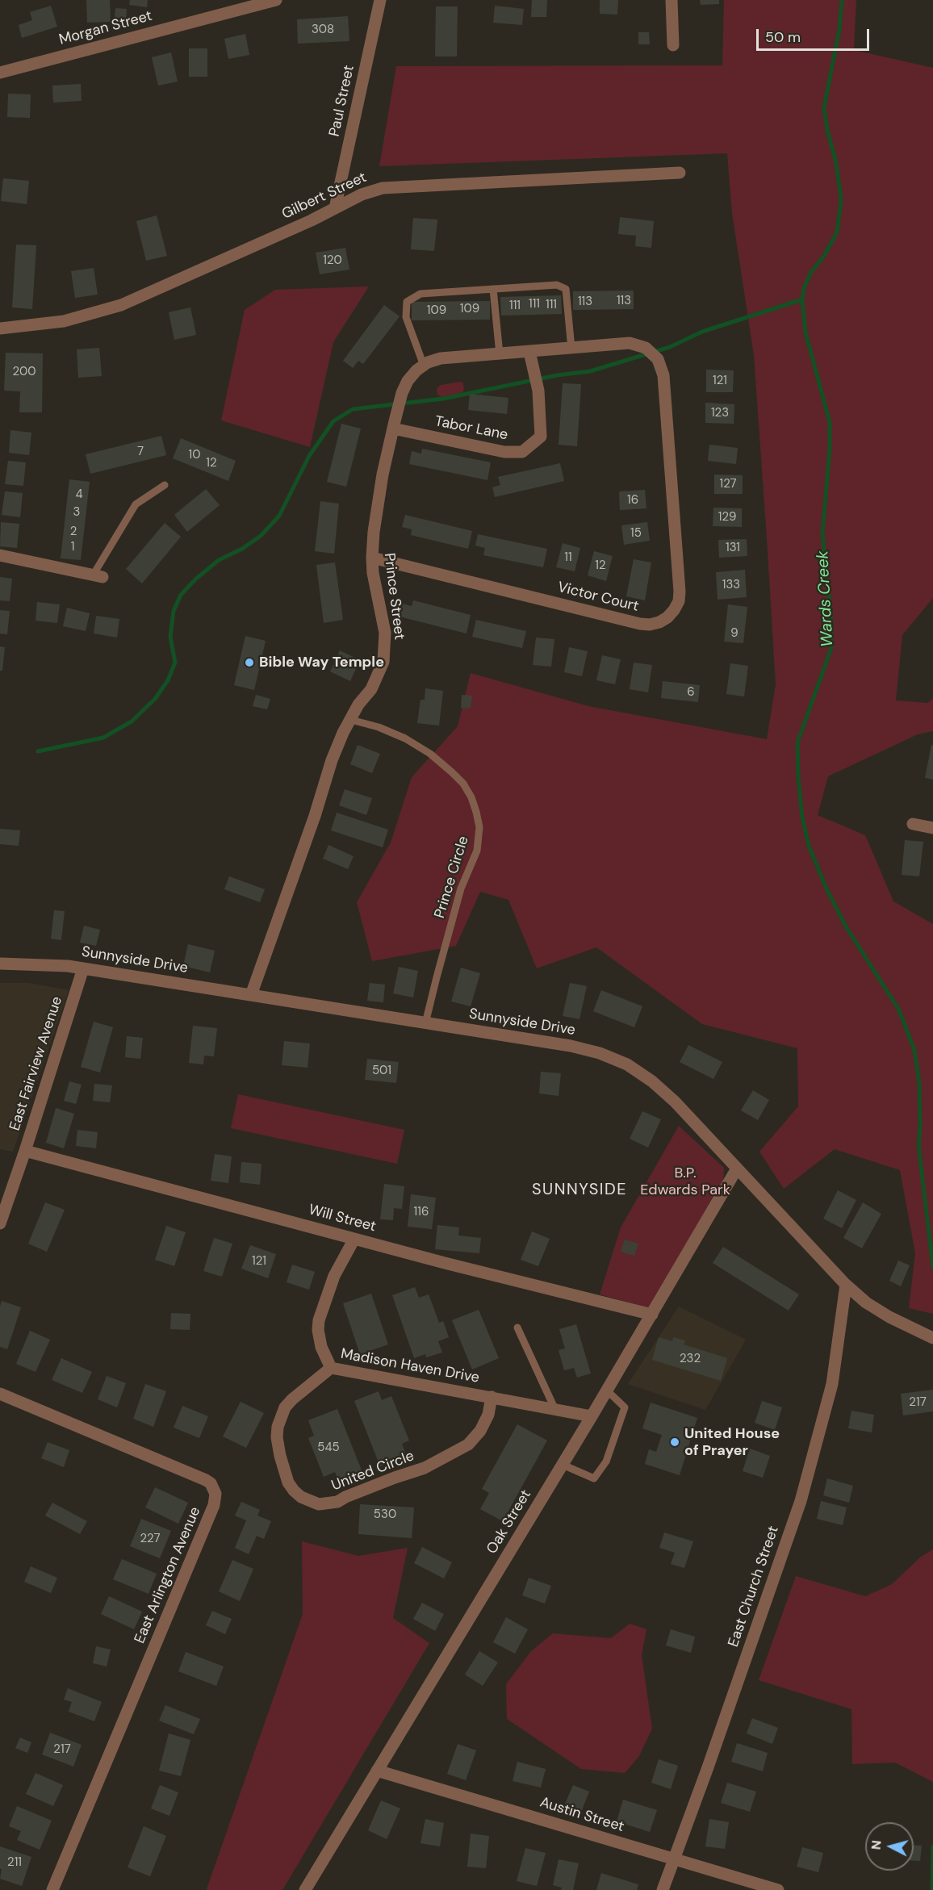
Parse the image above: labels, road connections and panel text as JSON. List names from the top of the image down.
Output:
{
  "streets": {
    "street": [
      "Morgan Street",
      "Paul Street",
      "Gilbert Street",
      "Tabor Lane",
      "Prince Street",
      "Victor Court",
      "Sunnyside Drive",
      "East Fairview Avenue",
      "Will Street",
      "Madison Haven Drive",
      "United Circle",
      "Oak Street",
      "East Arlington Avenue",
      "East Church Street",
      "Austin Street"
    ],
    "lane": ["Prince Circle"]
  },
  "crossings": [
    ["Paul Street", "Gilbert Street"],
    ["Tabor Lane", "Prince Street"],
    ["Prince Street", "Victor Court"],
    ["Prince Street", "Prince Circle"],
    ["Prince Street", "Sunnyside Drive"],
    ["Prince Circle", "Sunnyside Drive"],
    ["Sunnyside Drive", "East Fairview Avenue"],
    ["Sunnyside Drive", "Oak Street"],
    ["Sunnyside Drive", "East Church Street"],
    ["East Fairview Avenue", "Will Street"],
    ["Will Street", "Madison Haven Drive"],
    ["Will Street", "Oak Street"],
    ["Madison Haven Drive", "United Circle"],
    ["Madison Haven Drive", "Oak Street"],
    ["Oak Street", "Austin Street"],
    ["East Church Street", "Austin Street"]
  ],
  "districts": ["SUNNYSIDE"],
  "water": ["Wards Creek"],
  "parks": ["B.P. Edwards Park"],
  "places": ["Bible Way Temple", "United House of Prayer"],
  "house_numbers": [
    "308",
    "120",
    "113",
    "113",
    "111",
    "111",
    "111",
    "109",
    "109",
    "200",
    "121",
    "123",
    "7",
    "10",
    "12",
    "127",
    "4",
    "16",
    "3",
    "129",
    "2",
    "15",
    "1",
    "131",
    "11",
    "12",
    "133",
    "9",
    "6",
    "501",
    "116",
    "121",
    "232",
    "217",
    "545",
    "530",
    "227",
    "217",
    "211"
  ],
  "scale_bar": "50 m",
  "north": "left"
}
